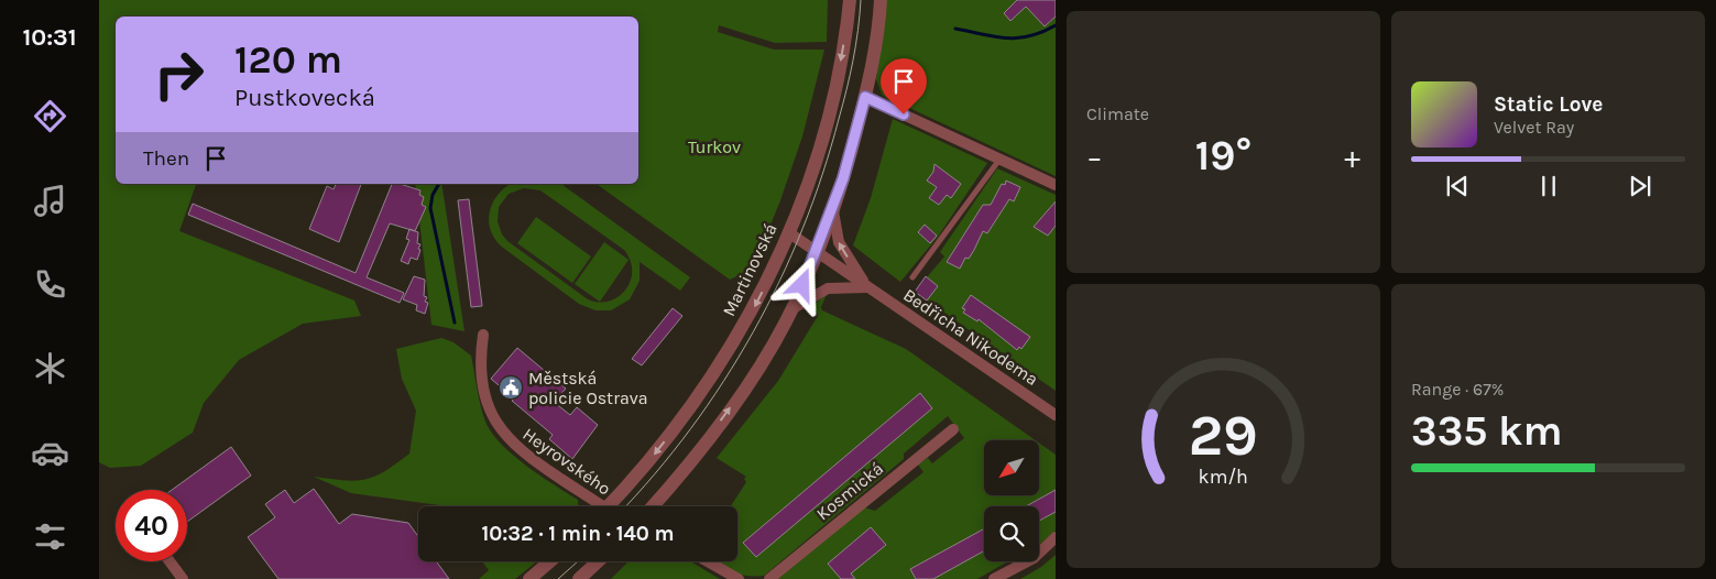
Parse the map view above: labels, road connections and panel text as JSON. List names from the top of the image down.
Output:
{
  "streets": {
    "street": [
      "Martinovská",
      "Bedřicha Nikodema",
      "Heyrovského",
      "Kosmická"
    ]
  },
  "crossings": [
    ["Martinovská", "Bedřicha Nikodema"]
  ],
  "parks": ["Turkov"],
  "places": {
    "public building": ["Městská policie Ostrava"]
  },
  "north": "bottom left",
  "page": {
    "tabs": "10:31",
    "tile": [
      "Climate",
      ["Range · 67%", "335 km"]
    ],
    "turn": ["120 m", "Pustkovecká"],
    "song": ["Static Love", "Velvet Ray"],
    "then": "Then",
    "heat": ["−", "19°", "+"],
    "limit": "40",
    "trip": "10:32 · 1 min · 140 m",
    "gauge": ["29", "km/h"]
  }
}
